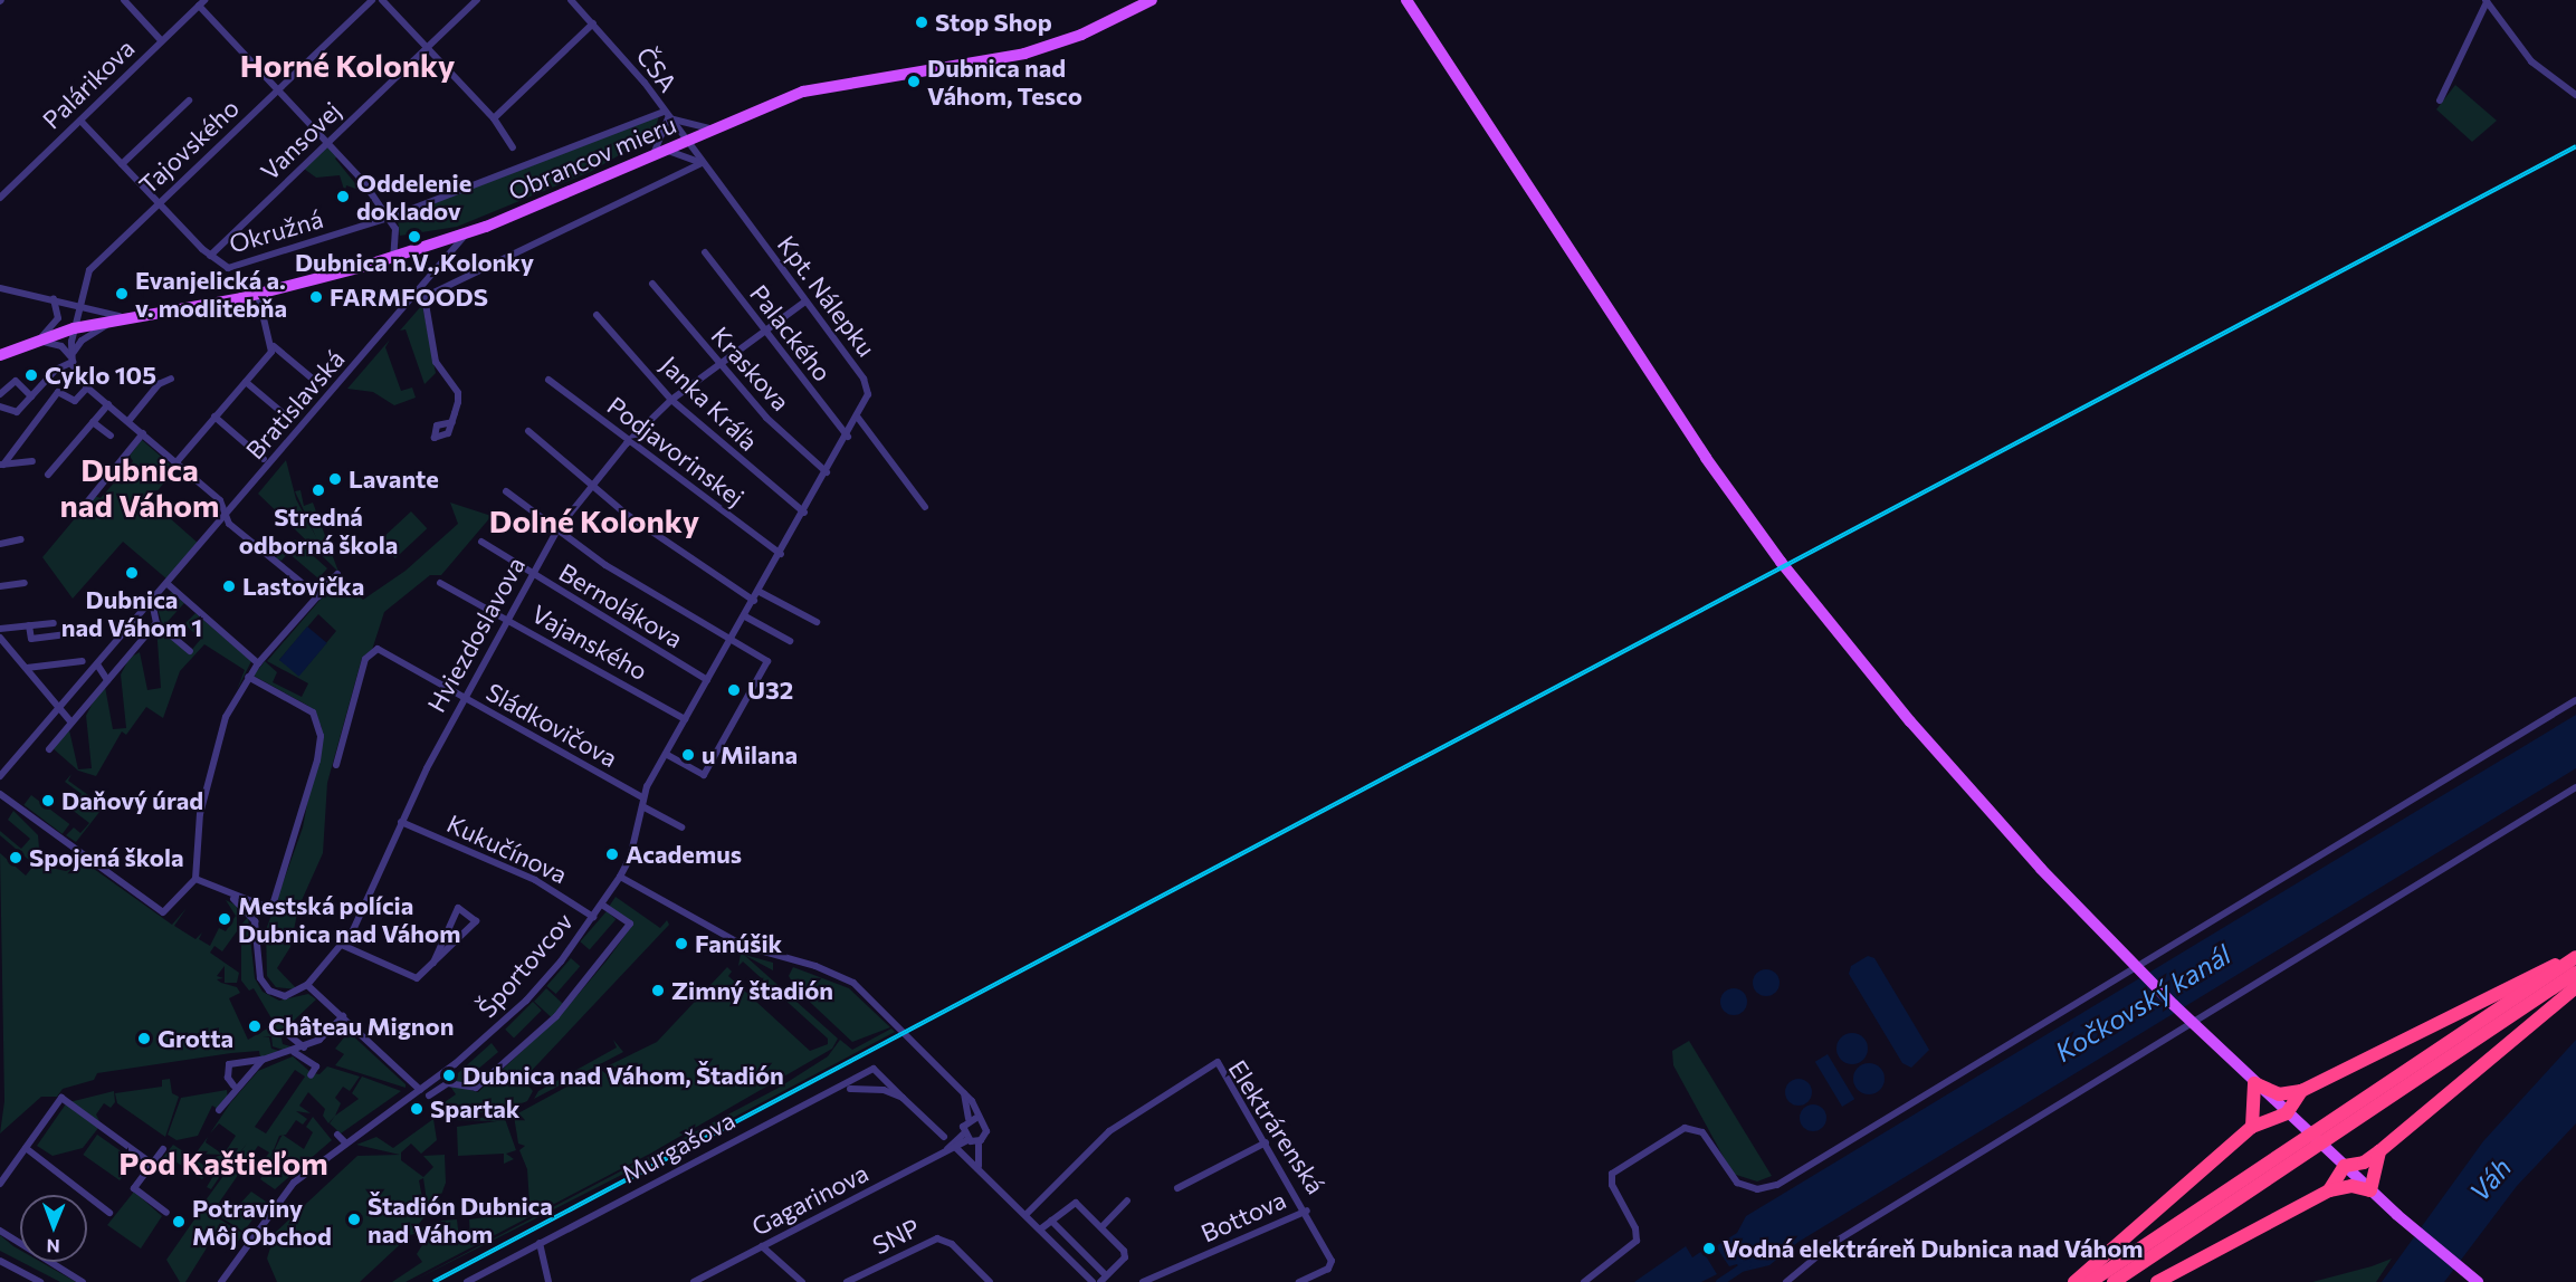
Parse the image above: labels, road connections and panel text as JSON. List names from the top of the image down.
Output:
{
  "streets": {
    "main road": ["Obrancov mieru"],
    "street": [
      "ČSA",
      "Palárikova",
      "Vansovej",
      "Tajovského",
      "Okružná",
      "Kpt. Nálepku",
      "Palackého",
      "Kraskova",
      "Janka Kráľa",
      "Bratislavská",
      "Podjavorinskej",
      "Bernolákova",
      "Hviezdoslavova",
      "Vajanského",
      "Sládkovičova",
      "Kukučínova",
      "Športovcov",
      "Elektrárenská",
      "Murgašova",
      "Gagarinova",
      "Bottova",
      "SNP"
    ]
  },
  "crossings": [
    ["ČSA", "Obrancov mieru"],
    ["ČSA", "Okružná"],
    ["ČSA", "Kpt. Nálepku"],
    ["Palárikova", "Okružná"],
    ["Vansovej", "Okružná"],
    ["Tajovského", "Obrancov mieru"],
    ["Tajovského", "Okružná"],
    ["Obrancov mieru", "Kpt. Nálepku"],
    ["Obrancov mieru", "Bratislavská"],
    ["Kpt. Nálepku", "Palackého"],
    ["Kpt. Nálepku", "Kraskova"],
    ["Kpt. Nálepku", "Janka Kráľa"],
    ["Kpt. Nálepku", "Bratislavská"],
    ["Kpt. Nálepku", "Podjavorinskej"],
    ["Kpt. Nálepku", "Bernolákova"],
    ["Kpt. Nálepku", "Hviezdoslavova"],
    ["Kpt. Nálepku", "Vajanského"],
    ["Kpt. Nálepku", "Športovcov"],
    ["Palackého", "Hviezdoslavova"],
    ["Kraskova", "Hviezdoslavova"],
    ["Janka Kráľa", "Hviezdoslavova"],
    ["Podjavorinskej", "Hviezdoslavova"],
    ["Bernolákova", "Hviezdoslavova"],
    ["Hviezdoslavova", "Vajanského"],
    ["Hviezdoslavova", "Sládkovičova"],
    ["Hviezdoslavova", "Kukučínova"],
    ["Sládkovičova", "Športovcov"],
    ["Kukučínova", "Športovcov"],
    ["Elektrárenská", "Bottova"]
  ],
  "districts": [
    "Horné Kolonky",
    "Dubnica nad Váhom",
    "Dolné Kolonky",
    "Pod Kaštieľom"
  ],
  "water": ["Kočkovský kanál", "Váh"],
  "places": [
    "Stop Shop",
    "Dubnica nad Váhom, Tesco",
    "Oddelenie dokladov",
    "Dubnica n.V.,Kolonky",
    "Evanjelická a. v. modlitebňa",
    "FARMFOODS",
    "Cyklo 105",
    "Lavante",
    "Stredná odborná škola",
    "Dubnica nad Váhom 1",
    "Lastovička",
    "U32",
    "u Milana",
    "Daňový úrad",
    "Academus",
    "Spojená škola",
    "Mestská polícia Dubnica nad Váhom",
    "Fanúšik",
    "Zimný štadión",
    "Château Mignon",
    "Grotta",
    "Dubnica nad Váhom, Štadión",
    "Spartak",
    "Štadión Dubnica nad Váhom",
    "Potraviny Môj Obchod",
    "Vodná elektráreň Dubnica nad Váhom"
  ],
  "north": "bottom"
}
